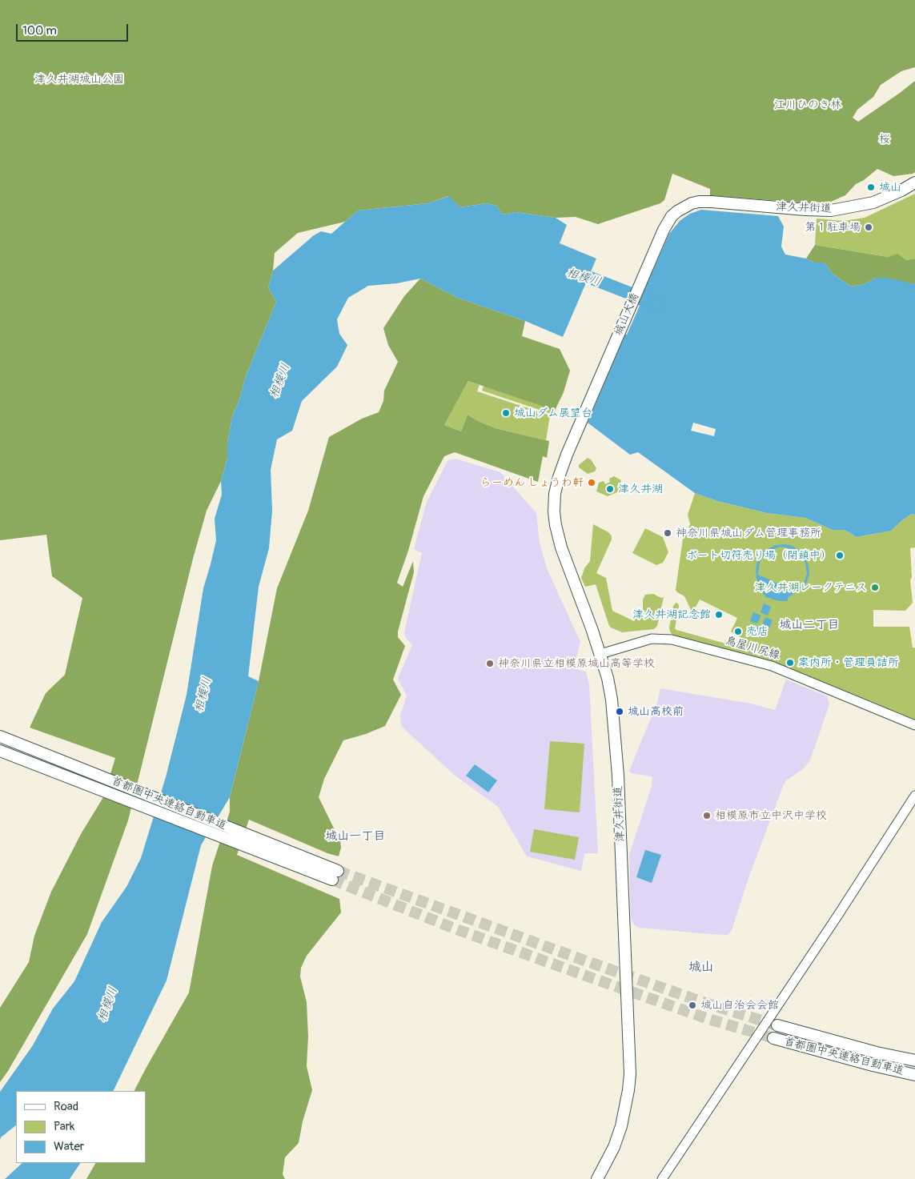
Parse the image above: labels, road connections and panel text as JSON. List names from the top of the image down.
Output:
{
  "streets": {
    "highway": ["津久井街道", "城山大橋", "首都圏中央連絡自動車道"],
    "street": ["鳥屋川尻線"]
  },
  "crossings": [
    ["津久井街道", "城山大橋"],
    ["津久井街道", "鳥屋川尻線"]
  ],
  "districts": ["城山二丁目", "城山一丁目", "城山"],
  "water": ["相模川"],
  "parks": ["津久井湖城山公園", "江川ひのき林", "桜"],
  "places": [
    "城山",
    "第１駐車場",
    "城山ダム展望台",
    "らーめん しょうわ軒",
    "津久井湖",
    "神奈川県城山ダム管理事務所",
    "ボート切符売り場（閉鎖中）",
    "津久井湖レークテニス",
    "津久井湖記念館",
    "売店",
    "案内所・管理員詰所",
    "神奈川県立相模原城山高等学校",
    "城山高校前",
    "相模原市立中沢中学校",
    "城山自治会会館"
  ],
  "legend": ["Road", "Park", "Water"],
  "scale_bar": "100 m"
}
